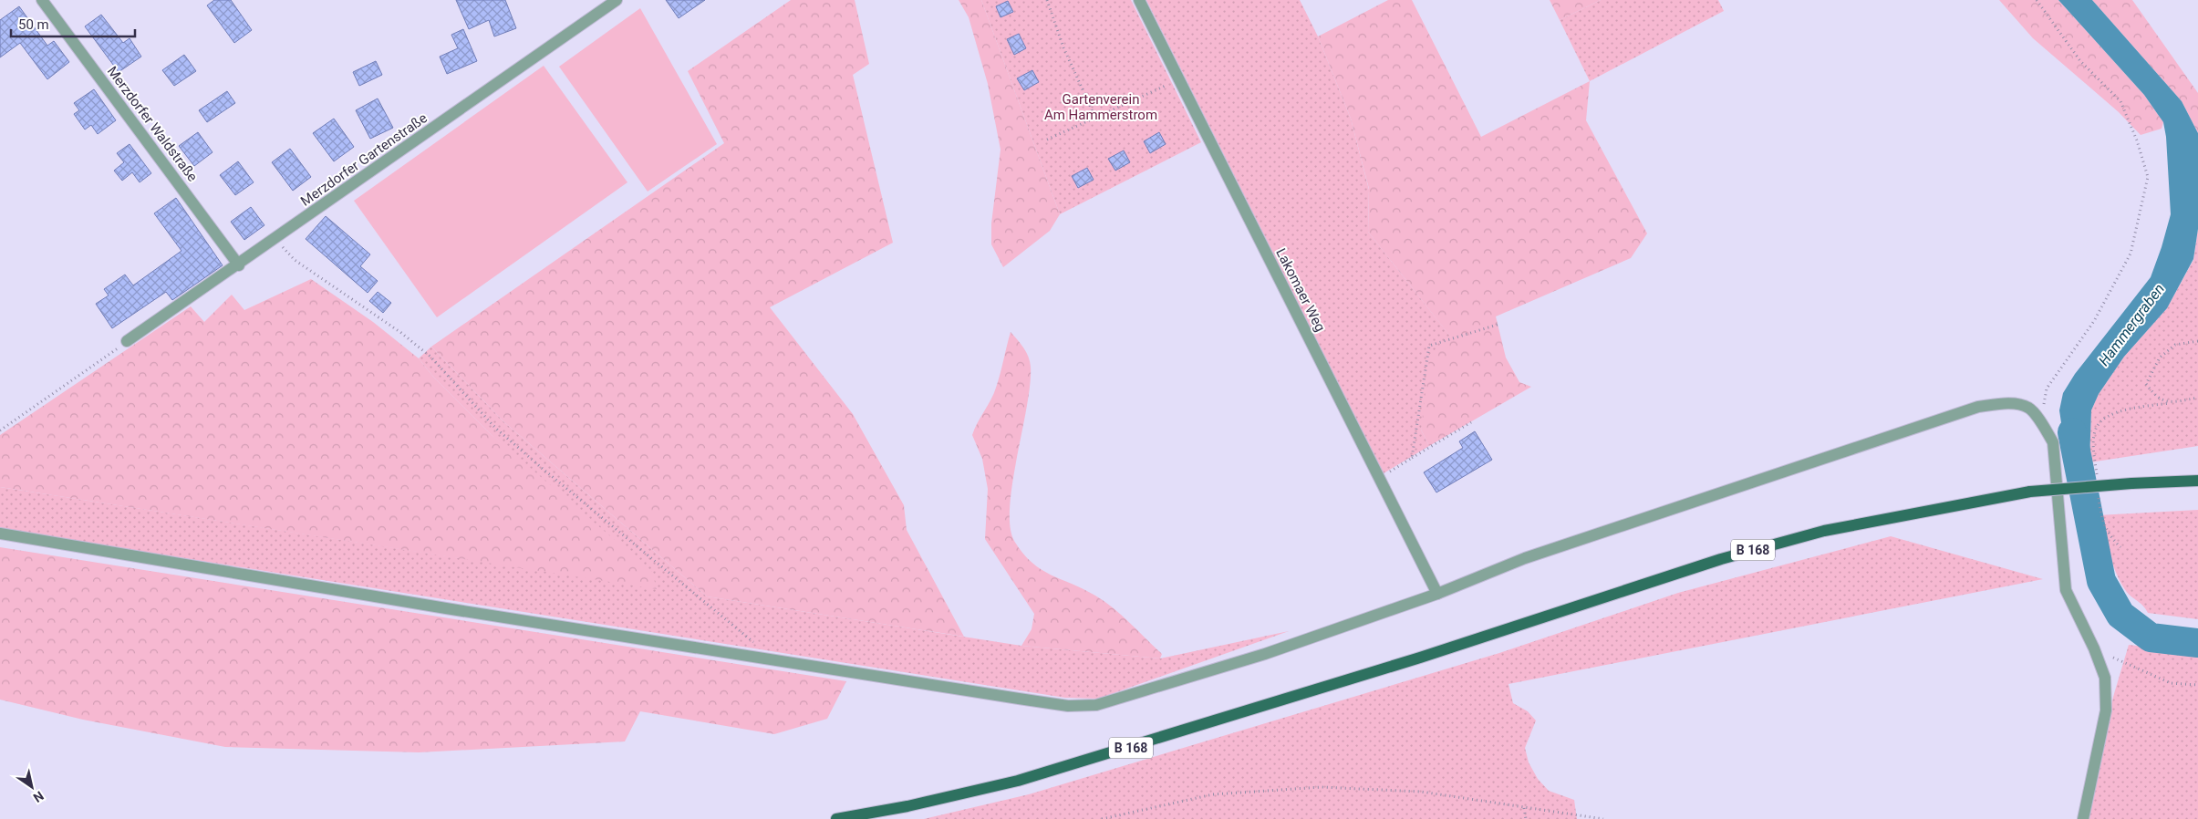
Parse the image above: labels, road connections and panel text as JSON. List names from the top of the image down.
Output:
{
  "streets": {
    "main road": ["B 168"],
    "street": ["Merzdorfer Waldstraße", "Merzdorfer Gartenstraße", "Lakomaer Weg"]
  },
  "crossings": [
    ["Merzdorfer Waldstraße", "Merzdorfer Gartenstraße"]
  ],
  "water": ["Hammergraben"],
  "parks": ["Gartenverein Am Hammerstrom"],
  "scale_bar": "50 m",
  "north": "bottom right"
}
